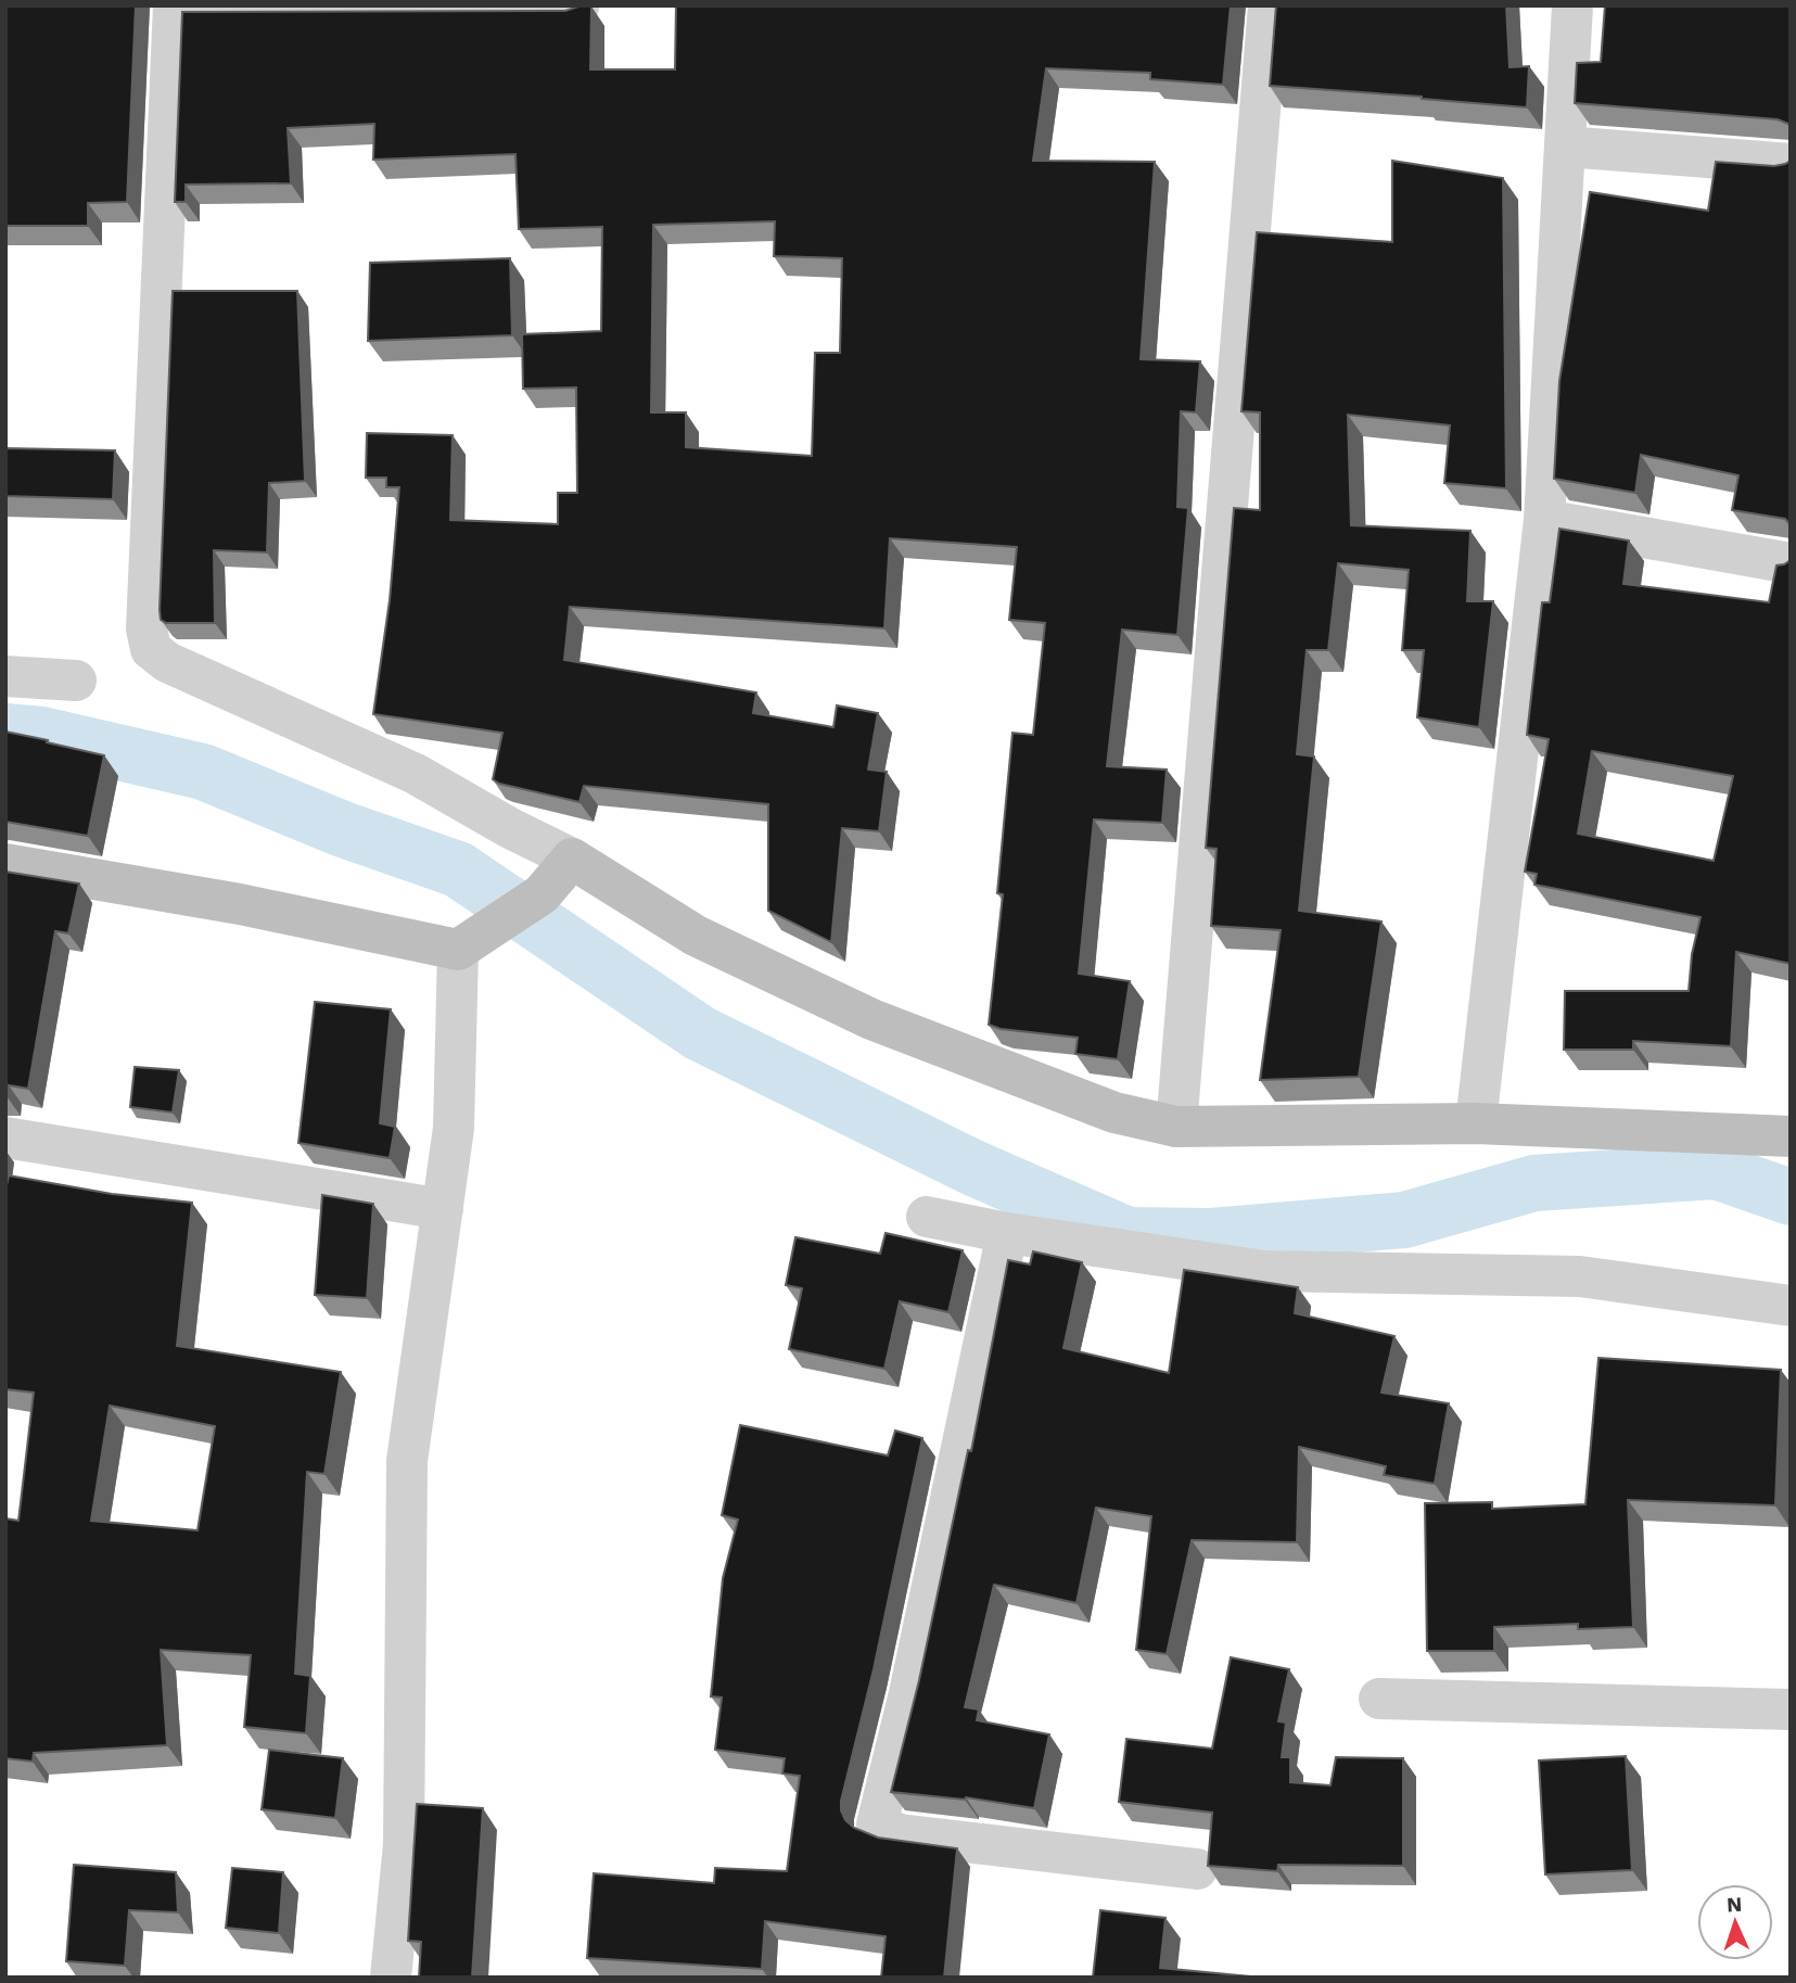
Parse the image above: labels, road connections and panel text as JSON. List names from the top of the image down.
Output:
{
  "north": "top"
}
